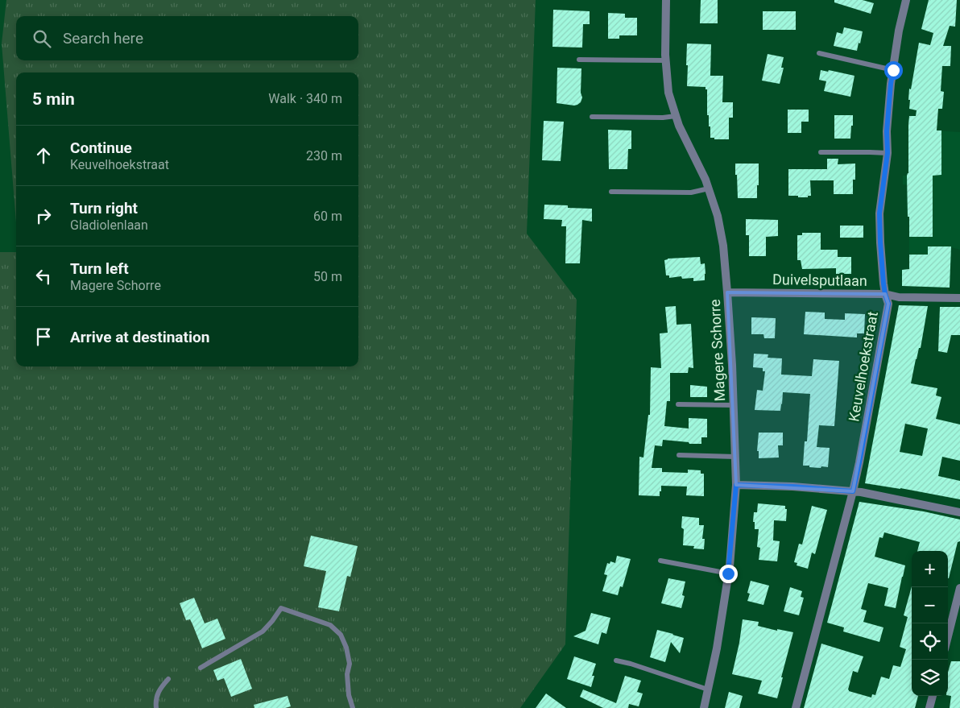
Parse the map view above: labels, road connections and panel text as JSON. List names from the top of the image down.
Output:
{
  "streets": {
    "street": ["Duivelsputlaan", "Magere Schorre", "Keuvelhoekstraat"]
  },
  "crossings": [
    ["Duivelsputlaan", "Magere Schorre"],
    ["Duivelsputlaan", "Keuvelhoekstraat"]
  ],
  "page": {
    "search": "Search here",
    "heading": ["5 min", "Walk · 340 m"],
    "list": [
      ["Continue", "Keuvelhoekstraat", "230 m"],
      ["Turn right", "Gladiolenlaan", "60 m"],
      ["Turn left", "Magere Schorre", "50 m"],
      "Arrive at destination"
    ],
    "map_buttons": ["+", "−"]
  }
}
